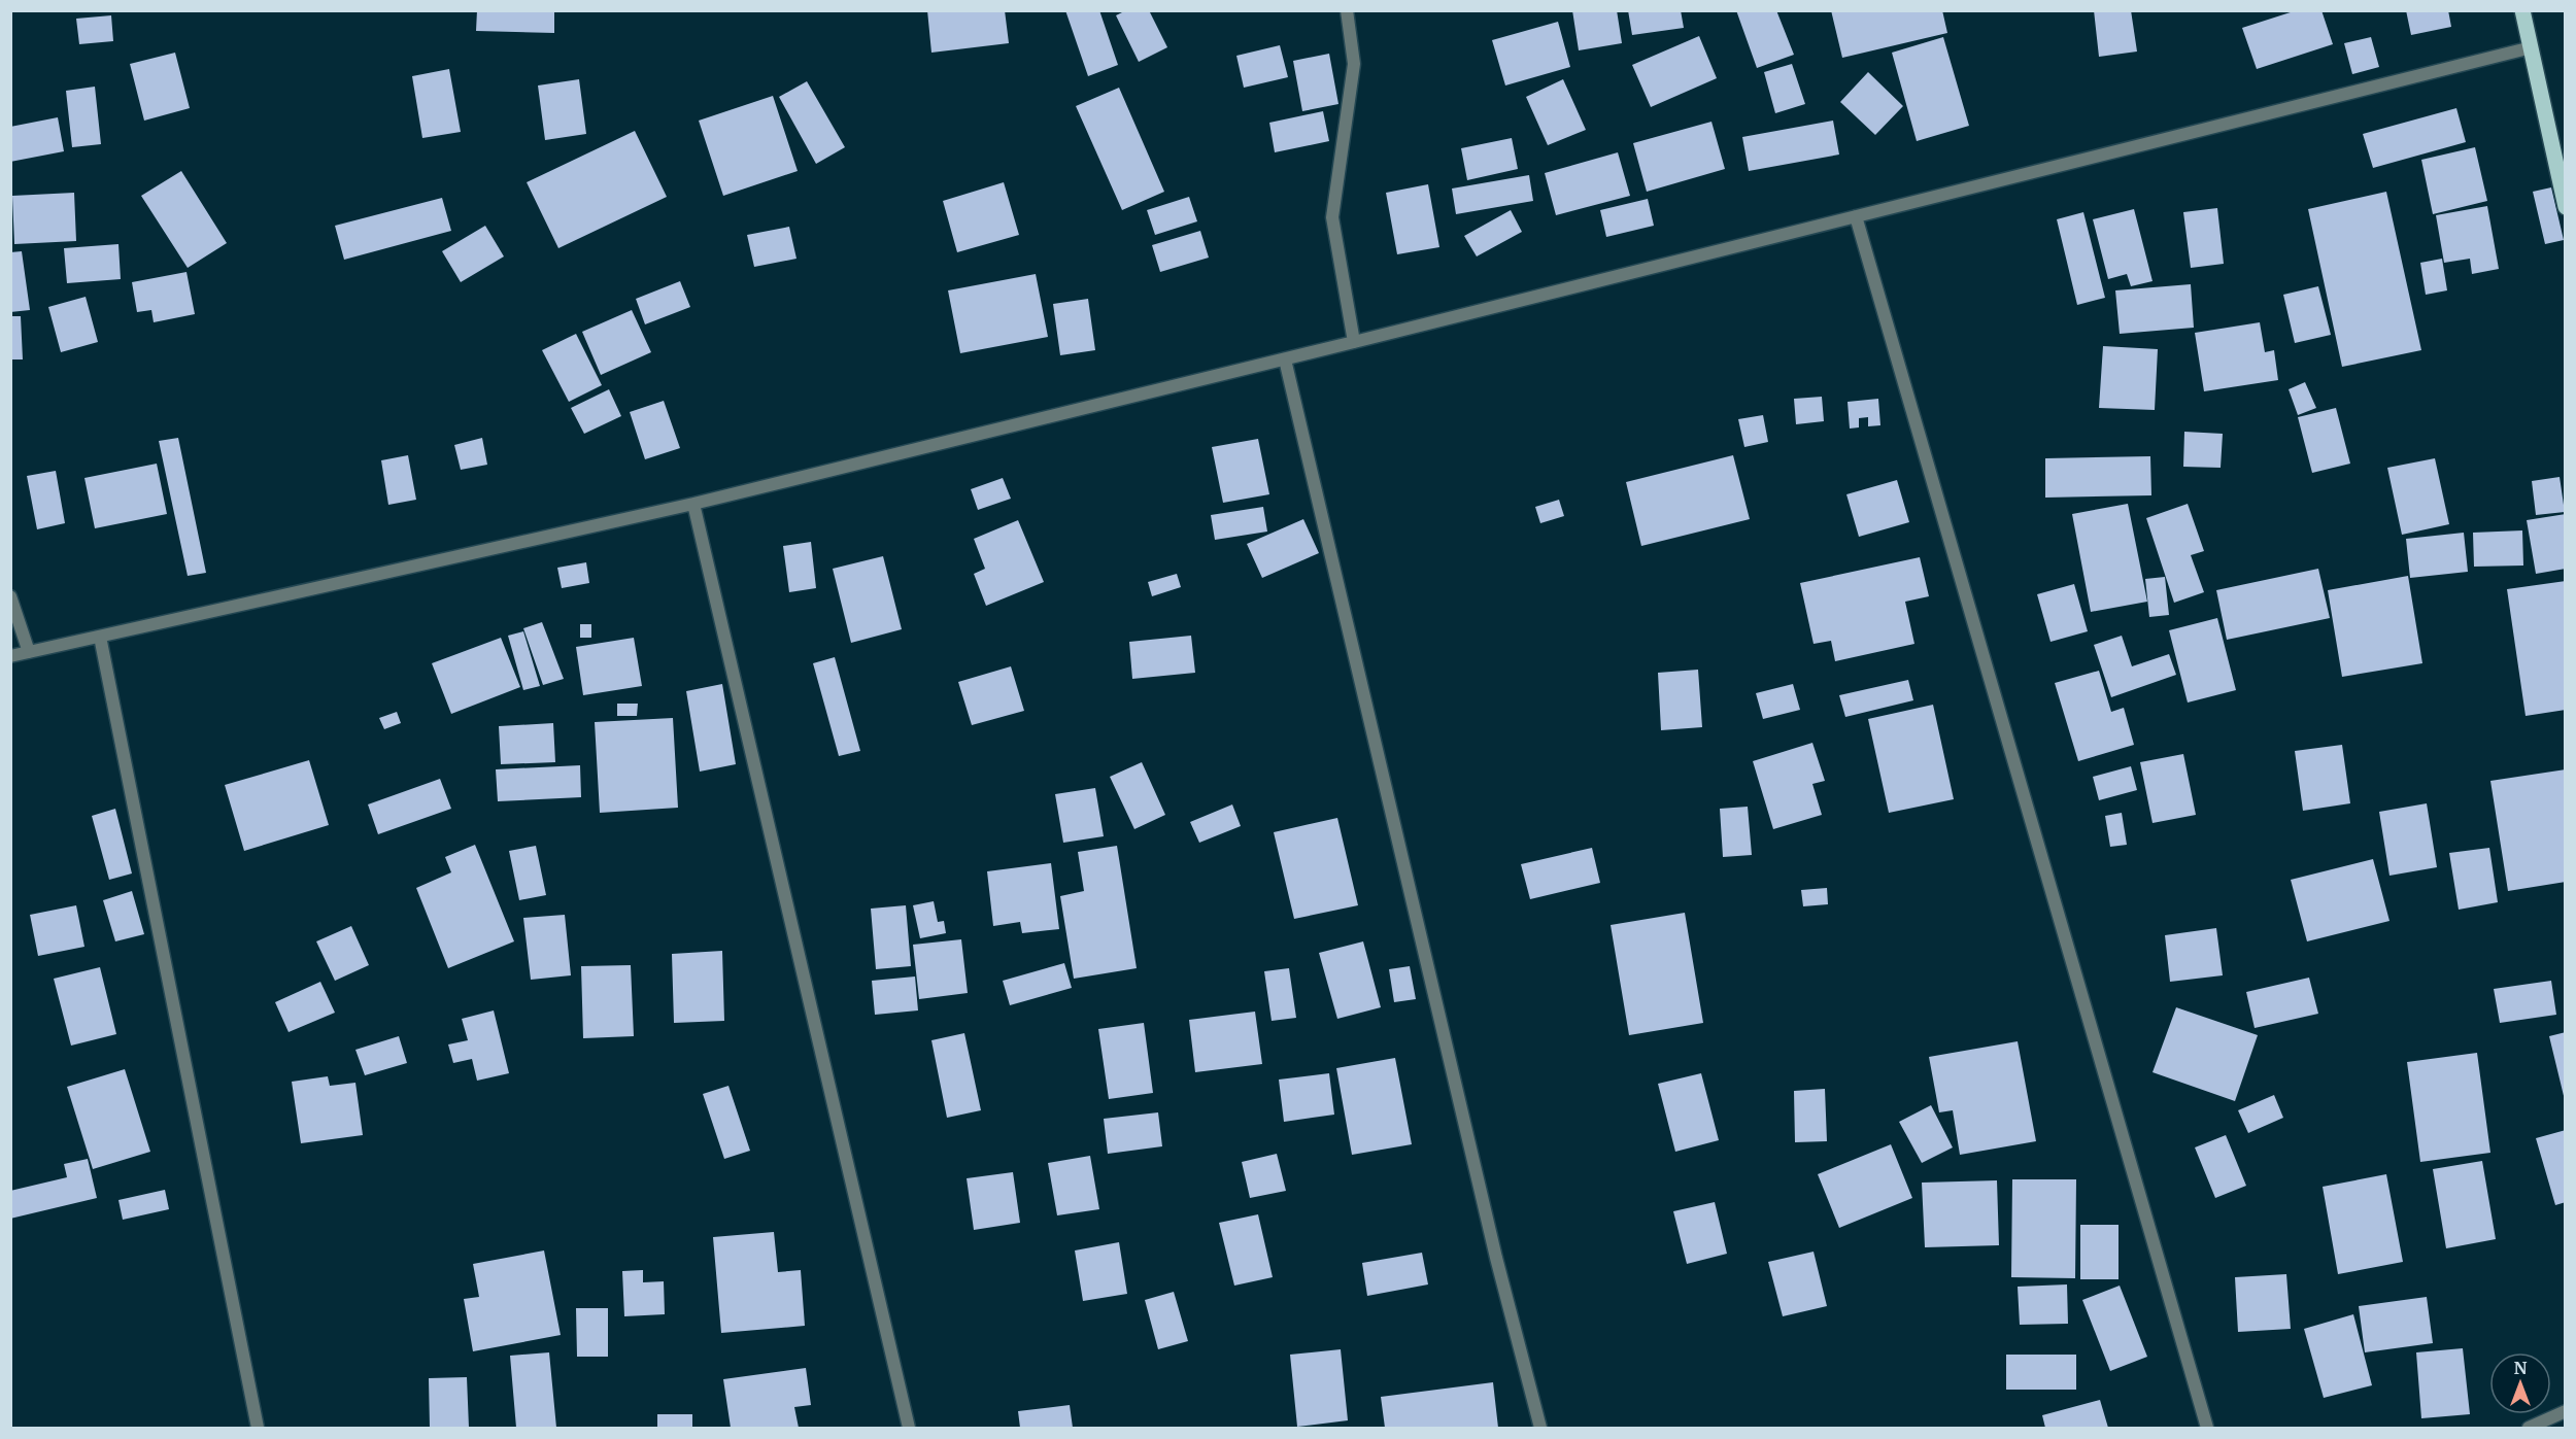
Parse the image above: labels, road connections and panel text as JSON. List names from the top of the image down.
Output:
{
  "north": "top"
}
